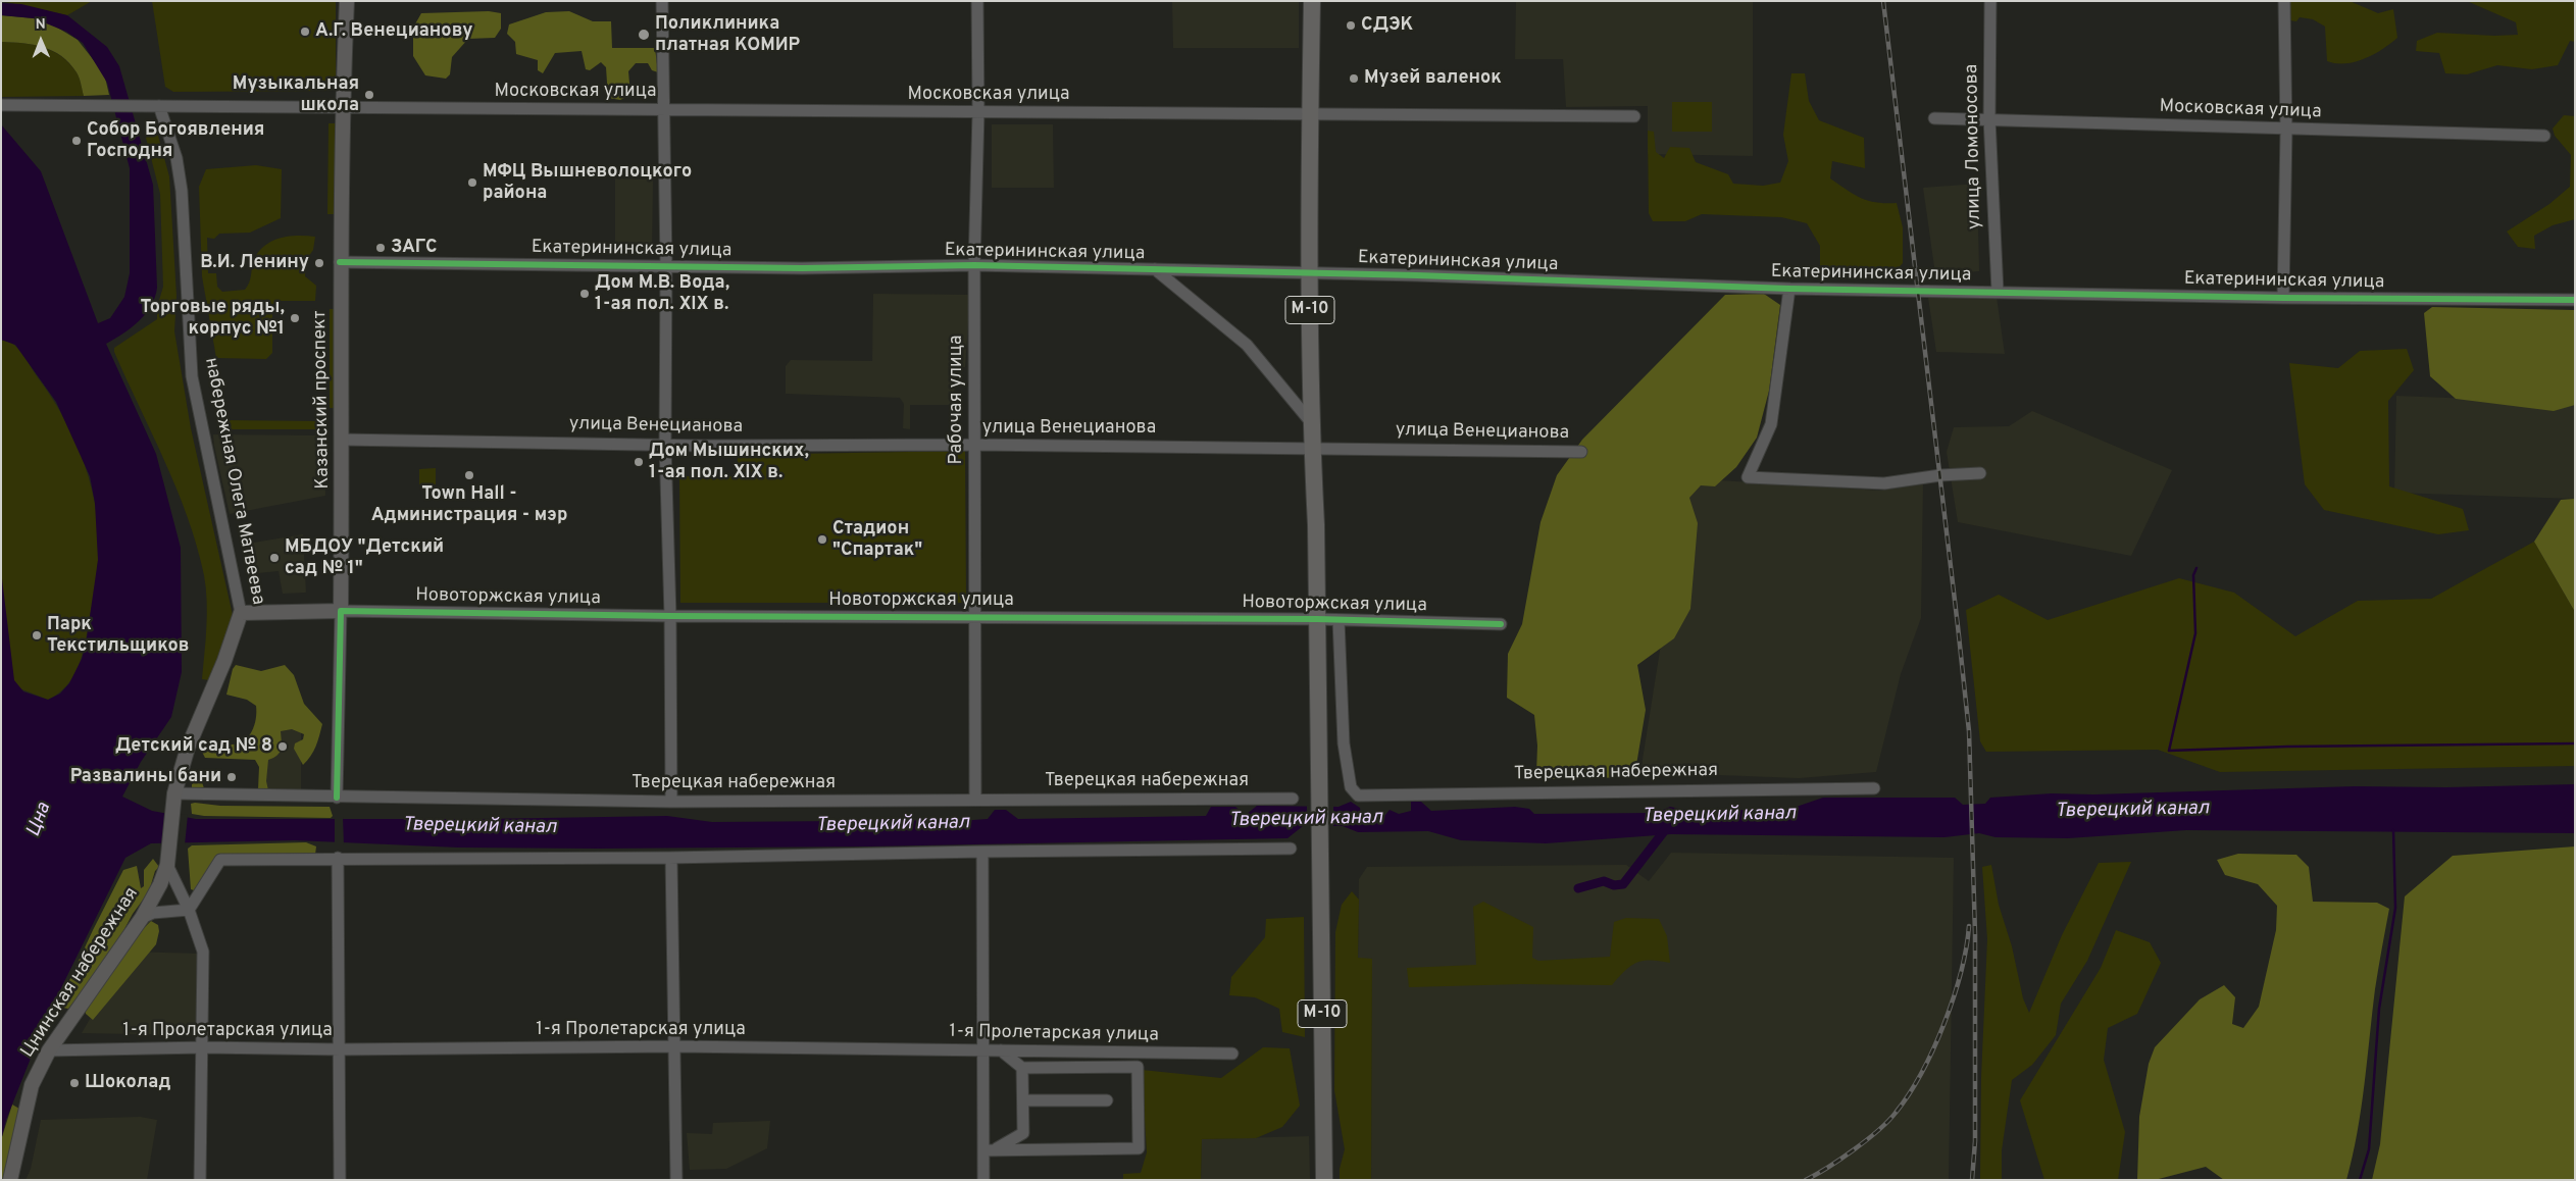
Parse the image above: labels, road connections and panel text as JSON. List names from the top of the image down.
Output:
{
  "streets": {
    "highway": ["М-10"],
    "main road": [
      "Казанский проспект",
      "набережная Олега Матвеева",
      "Новоторжская улица",
      "Цнинская набережная"
    ],
    "street": [
      "Московская улица",
      "улица Ломоносова",
      "Екатерининская улица",
      "Рабочая улица",
      "улица Венецианова",
      "Тверецкая набережная",
      "1-я Пролетарская улица"
    ]
  },
  "crossings": [
    ["Московская улица", "улица Ломоносова"],
    ["Московская улица", "М-10"],
    ["Московская улица", "Казанский проспект"],
    ["Московская улица", "Рабочая улица"],
    ["Московская улица", "набережная Олега Матвеева"],
    ["улица Ломоносова", "Екатерининская улица"],
    ["Екатерининская улица", "М-10"],
    ["Екатерининская улица", "Казанский проспект"],
    ["Екатерининская улица", "Рабочая улица"],
    ["М-10", "улица Венецианова"],
    ["М-10", "Новоторжская улица"],
    ["Казанский проспект", "улица Венецианова"],
    ["Казанский проспект", "Новоторжская улица"],
    ["Казанский проспект", "Тверецкая набережная"],
    ["Рабочая улица", "улица Венецианова"],
    ["Рабочая улица", "Новоторжская улица"],
    ["Рабочая улица", "Тверецкая набережная"],
    ["набережная Олега Матвеева", "Новоторжская улица"],
    ["набережная Олега Матвеева", "Тверецкая набережная"],
    ["набережная Олега Матвеева", "Цнинская набережная"],
    ["Новоторжская улица", "Тверецкая набережная"],
    ["Цнинская набережная", "1-я Пролетарская улица"]
  ],
  "water": ["Тверецкий канал", "Цна"],
  "places": [
    "СДЭК",
    "А.Г. Венецианову",
    "Поликлиника платная КОМИР",
    "Музей валенок",
    "Музыкальная школа",
    "Собор Богоявления Господня",
    "МФЦ Вышневолоцкого района",
    "ЗАГС",
    "В.И. Ленину",
    "Дом М.В. Вода, 1-ая пол. XIX в.",
    "Торговые ряды, корпус №1",
    "Дом Мышинских, 1-ая пол. XIX в.",
    "Town Hall - Администрация - мэр",
    "Стадион \"Спартак\"",
    "МБДОУ \"Детский сад № 1\"",
    "Парк Текстильщиков",
    "Детский сад № 8",
    "Развалины бани",
    "Шоколад"
  ],
  "north": "top"
}
